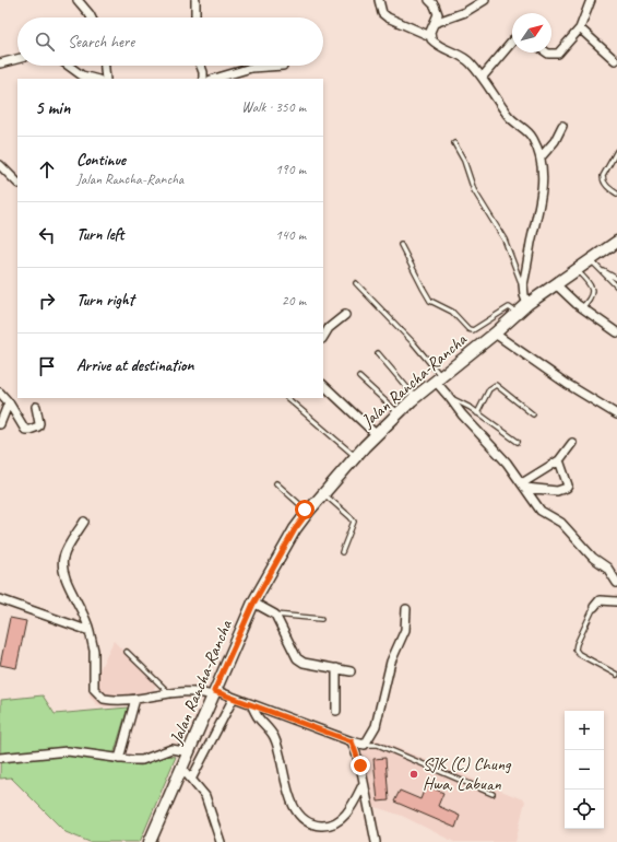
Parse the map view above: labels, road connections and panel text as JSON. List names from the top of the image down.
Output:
{
  "streets": {
    "main road": ["Jalan Rancha-Rancha"]
  },
  "places": ["SJK (C) Chung Hwa, Labuan"],
  "north": "top right",
  "page": {
    "search": "Search here",
    "heading": ["5 min", "Walk · 350 m"],
    "list": [
      ["Continue", "Jalan Rancha-Rancha", "190 m"],
      ["Turn left", "140 m"],
      ["Turn right", "20 m"],
      "Arrive at destination"
    ],
    "map_buttons": ["+", "−"]
  }
}
